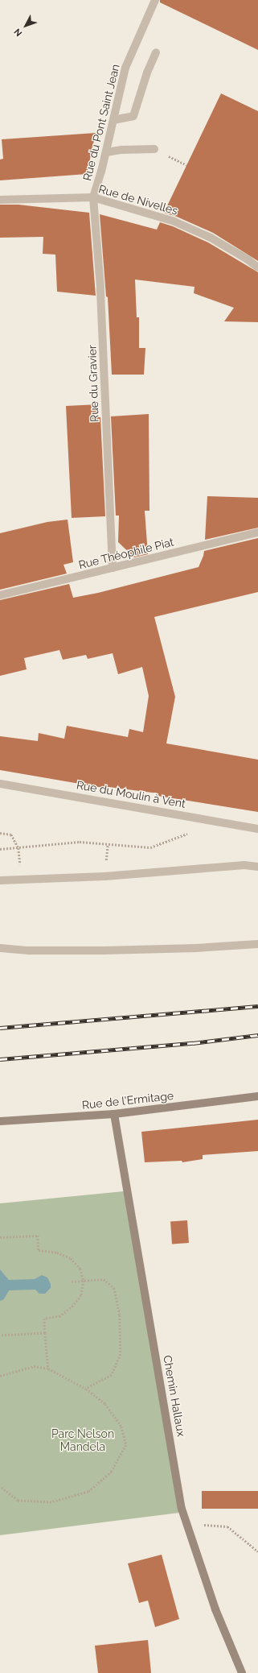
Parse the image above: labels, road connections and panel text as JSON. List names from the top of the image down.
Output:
{
  "streets": {
    "street": [
      "Rue du Pont Saint Jean",
      "Rue de Nivelles",
      "Rue du Gravier",
      "Rue Théophile Piat",
      "Rue du Moulin à Vent",
      "Rue de l'Ermitage",
      "Chemin Hallaux"
    ]
  },
  "crossings": [
    ["Rue du Pont Saint Jean", "Rue de Nivelles"],
    ["Rue du Pont Saint Jean", "Rue du Gravier"],
    ["Rue de Nivelles", "Rue du Gravier"],
    ["Rue du Gravier", "Rue Théophile Piat"],
    ["Rue de l'Ermitage", "Chemin Hallaux"]
  ],
  "parks": ["Parc Nelson Mandela"],
  "north": "bottom left"
}
